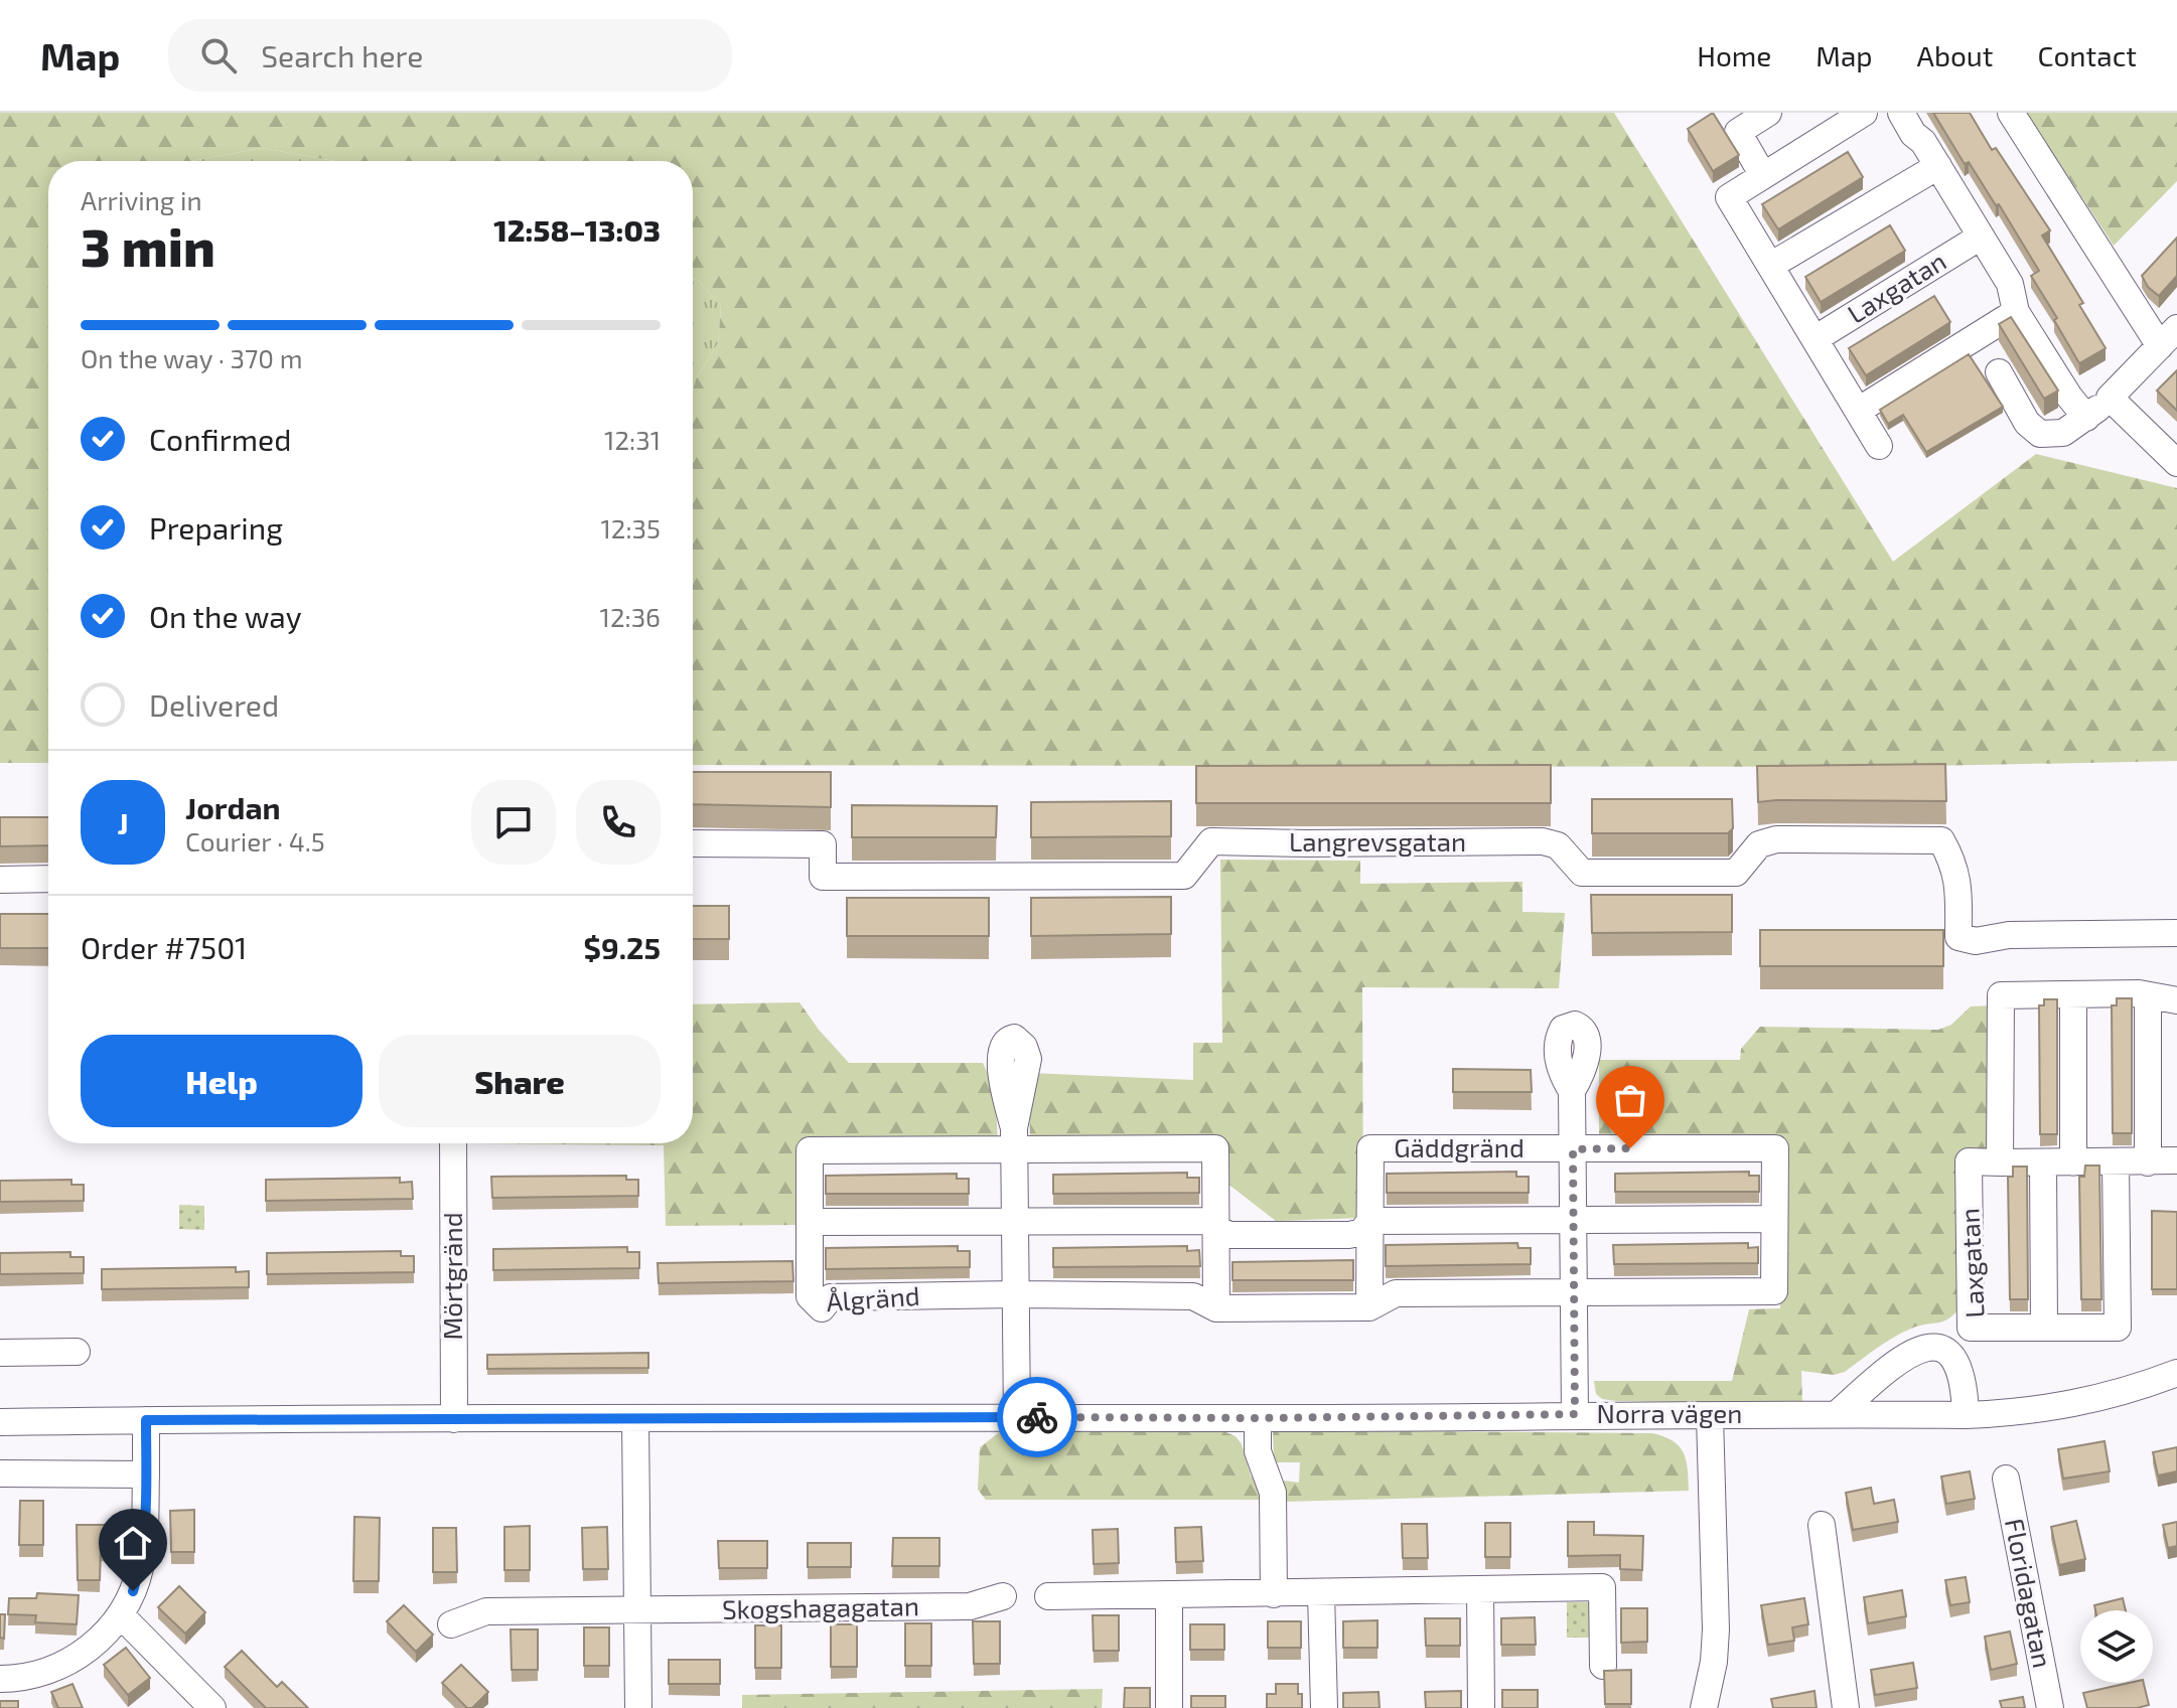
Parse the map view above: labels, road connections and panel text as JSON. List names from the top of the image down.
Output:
{
  "streets": {
    "street": [
      "Laxgatan",
      "Langrevsgatan",
      "Gäddgränd",
      "Mörtgränd",
      "Ålgränd",
      "Norra vägen",
      "Floridagatan",
      "Skogshagagatan"
    ]
  },
  "crossings": [
    ["Gäddgränd", "Ålgränd"],
    ["Mörtgränd", "Norra vägen"]
  ],
  "page": {
    "header": "Map",
    "search": "Search here",
    "nav": [
      "Home",
      "Map",
      "About",
      "Contact"
    ],
    "heading": ["3 min", "Arriving in", "12:58–13:03"],
    "panel": [
      "Jordan",
      "Courier · 4.5",
      "Order #7501",
      "$9.25"
    ],
    "bar": "On the way · 370 m",
    "list": [
      ["Confirmed", "12:31"],
      ["Preparing", "12:35"],
      ["On the way", "12:36"],
      "Delivered"
    ],
    "round": "J",
    "buttons": ["Help", "Share"]
  }
}
